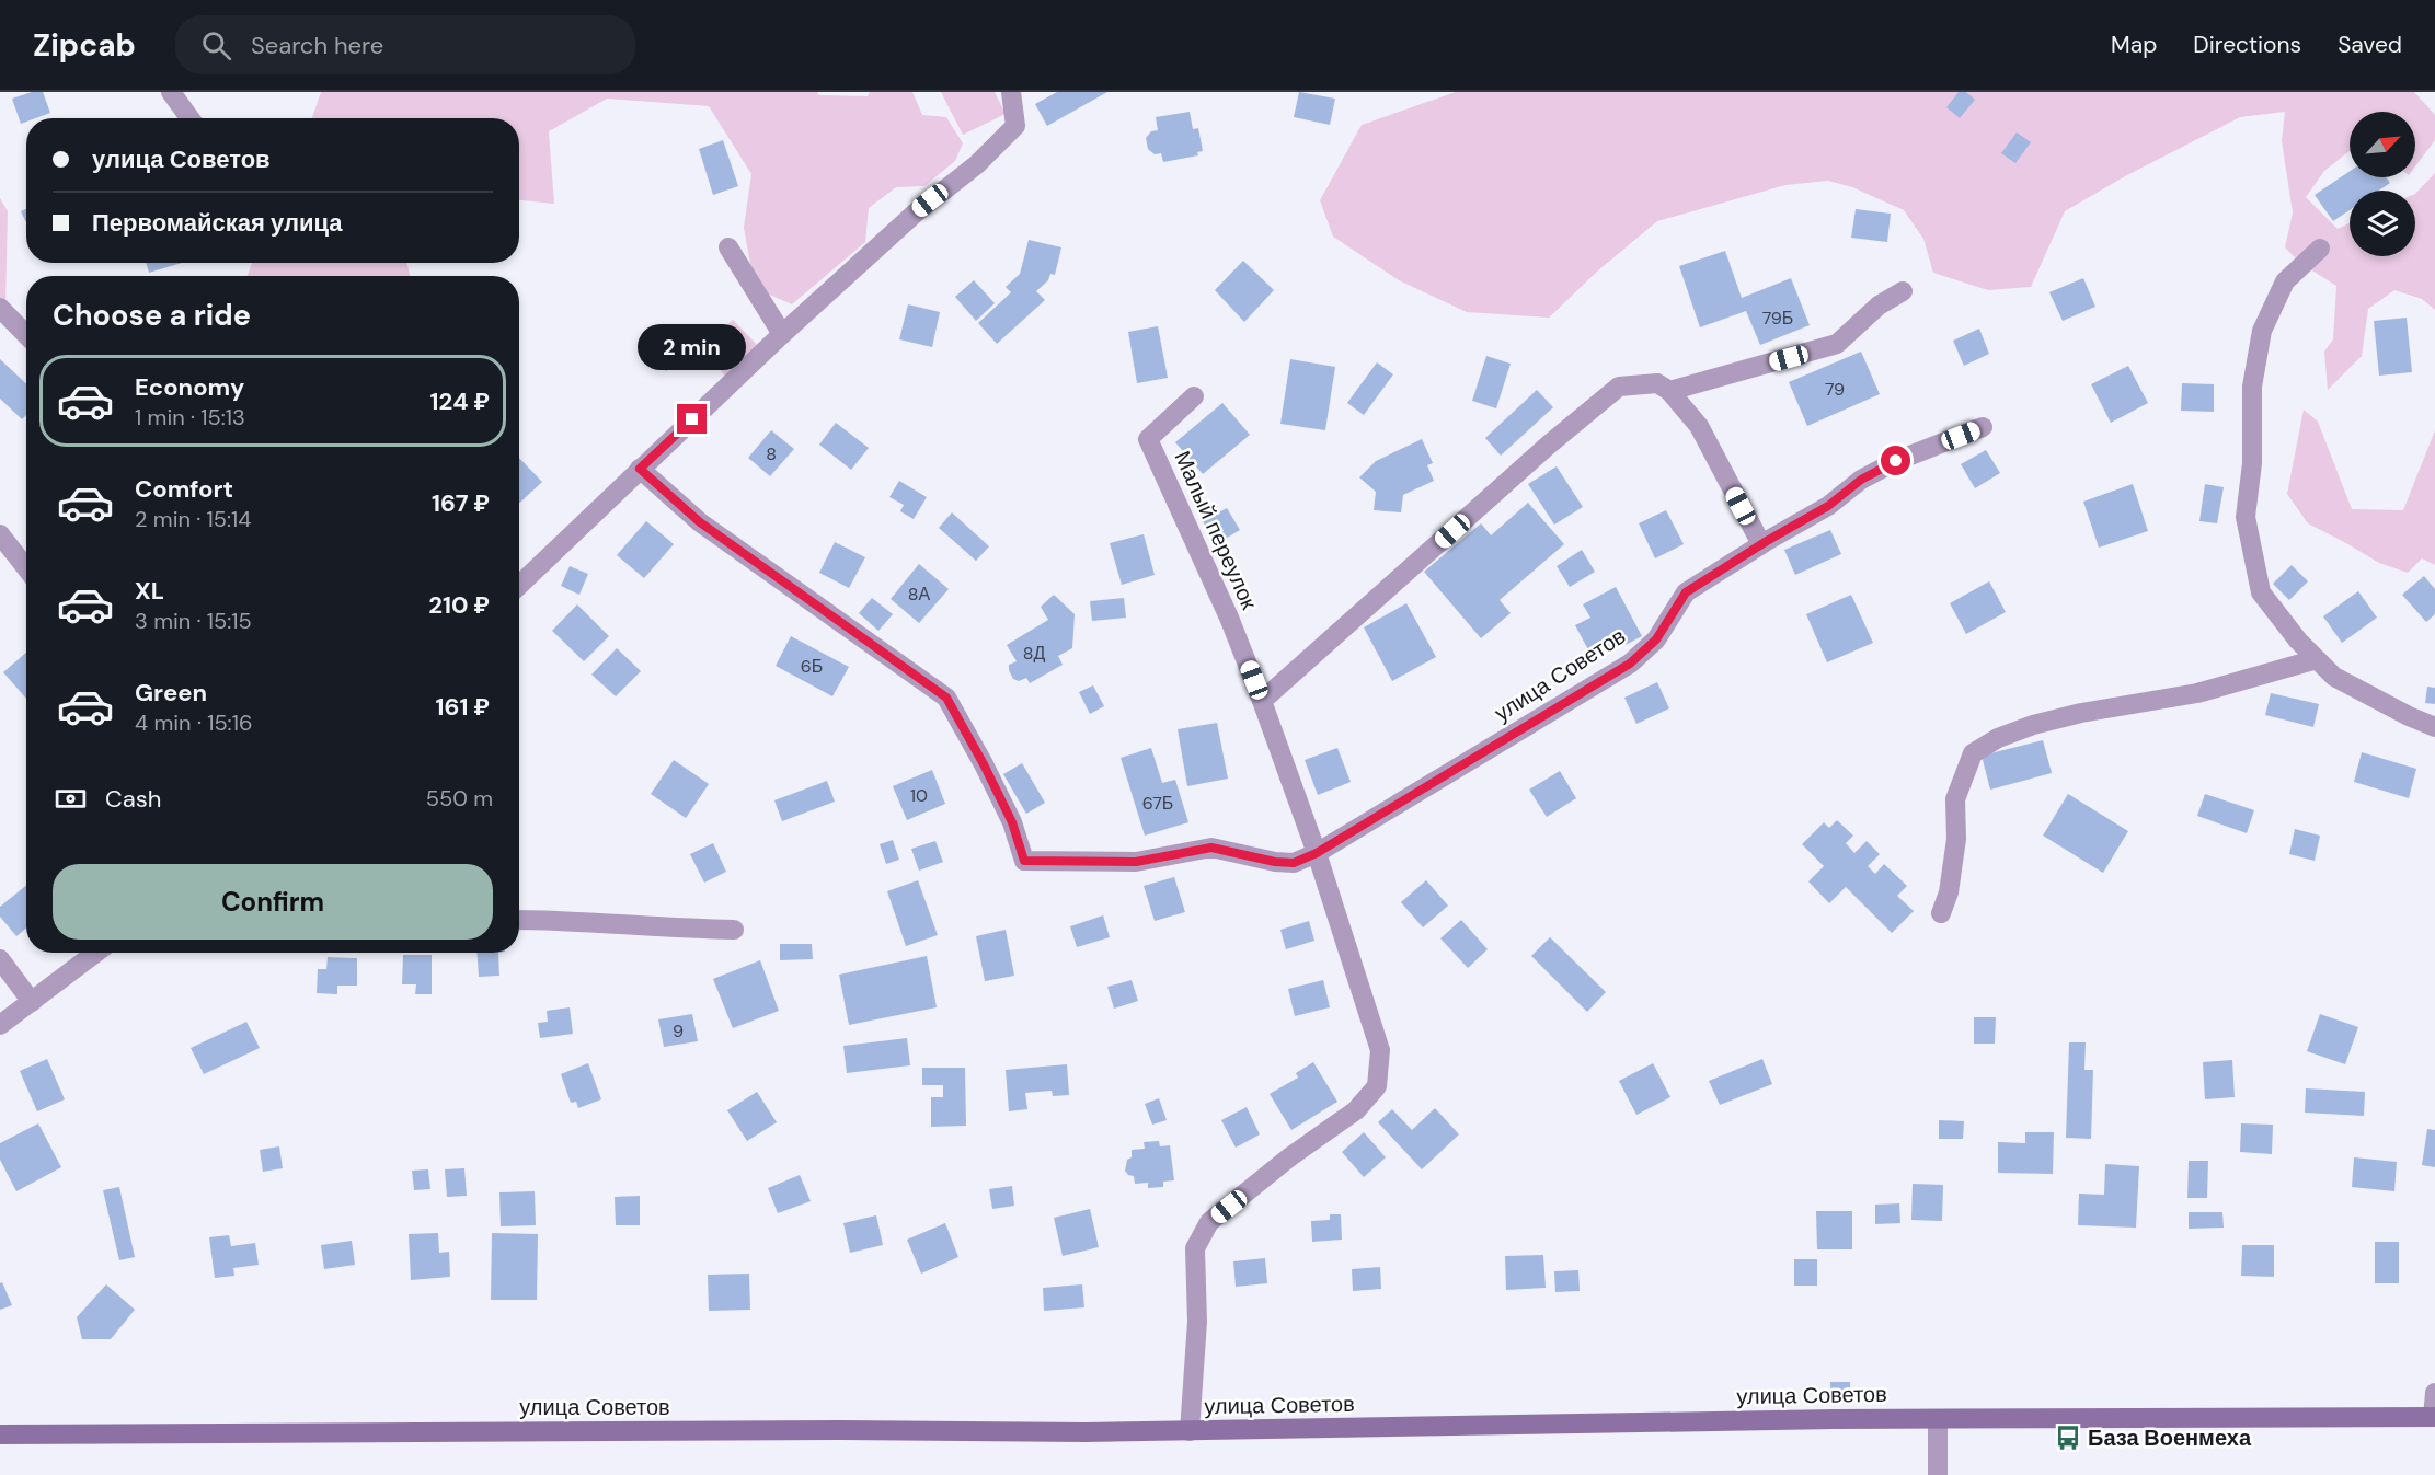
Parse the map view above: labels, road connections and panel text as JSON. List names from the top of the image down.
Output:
{
  "streets": {
    "main road": ["улица Советов"],
    "street": ["Малый переулок"]
  },
  "crossings": [
    ["Малый переулок", "улица Советов"]
  ],
  "places": {
    "bus stop": ["База Военмеха"]
  },
  "house_numbers": [
    "79Б",
    "79",
    "8",
    "8А",
    "8Д",
    "6Б",
    "10",
    "67Б",
    "9"
  ],
  "north": "top right",
  "page": {
    "header": "Zipcab",
    "search": "Search here",
    "nav": ["Map", "Directions", "Saved"],
    "banner": ["улица Советов", "Первомайская улица"],
    "heading": "Choose a ride",
    "bubble": "2 min",
    "list": [
      {
        "name": "Economy",
        "note": "1 min · 15:13",
        "value": "124 ₽"
      },
      {
        "name": "Comfort",
        "note": "2 min · 15:14",
        "value": "167 ₽"
      },
      {
        "name": "XL",
        "note": "3 min · 15:15",
        "value": "210 ₽"
      },
      {
        "name": "Green",
        "note": "4 min · 15:16",
        "value": "161 ₽"
      }
    ],
    "pay": ["Cash", "550 m"],
    "buttons": "Confirm"
  }
}
